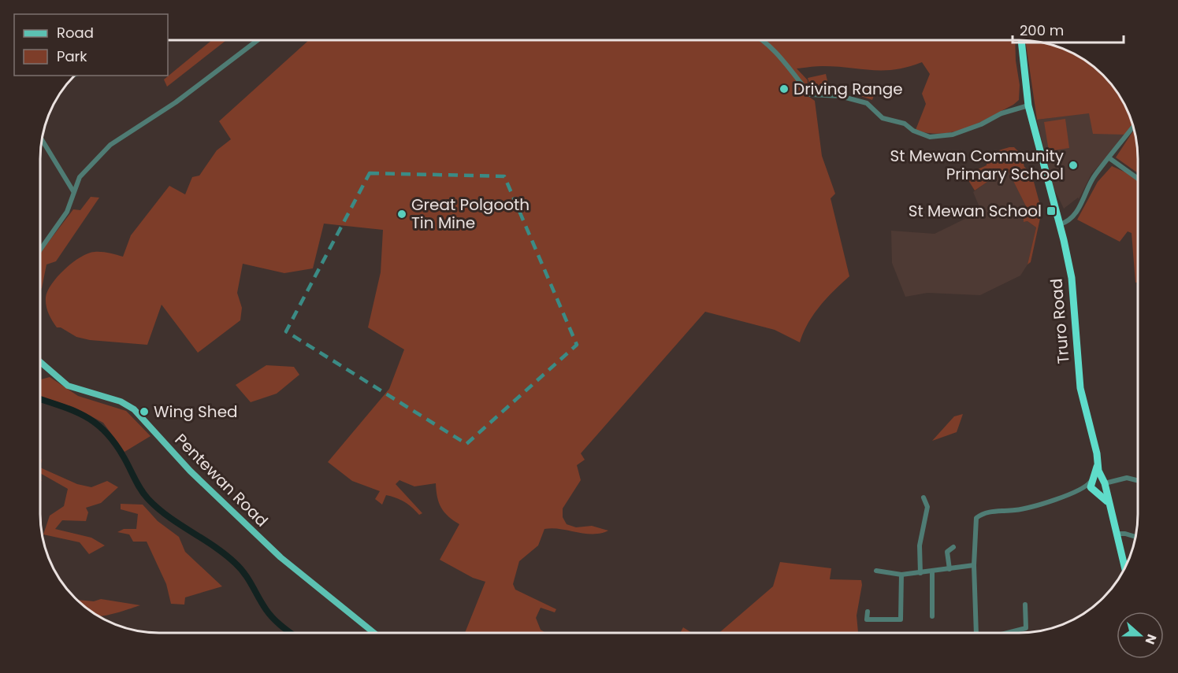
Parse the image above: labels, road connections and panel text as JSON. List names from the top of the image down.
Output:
{
  "streets": {
    "highway": ["Truro Road"],
    "main road": ["Pentewan Road"]
  },
  "places": {
    "other": [
      "Driving Range",
      "St Mewan Community Primary School",
      "Great Polgooth Tin Mine",
      "Wing Shed"
    ],
    "transit": ["St Mewan School"]
  },
  "legend": ["Road", "Park"],
  "scale_bar": "200 m",
  "north": "right"
}
